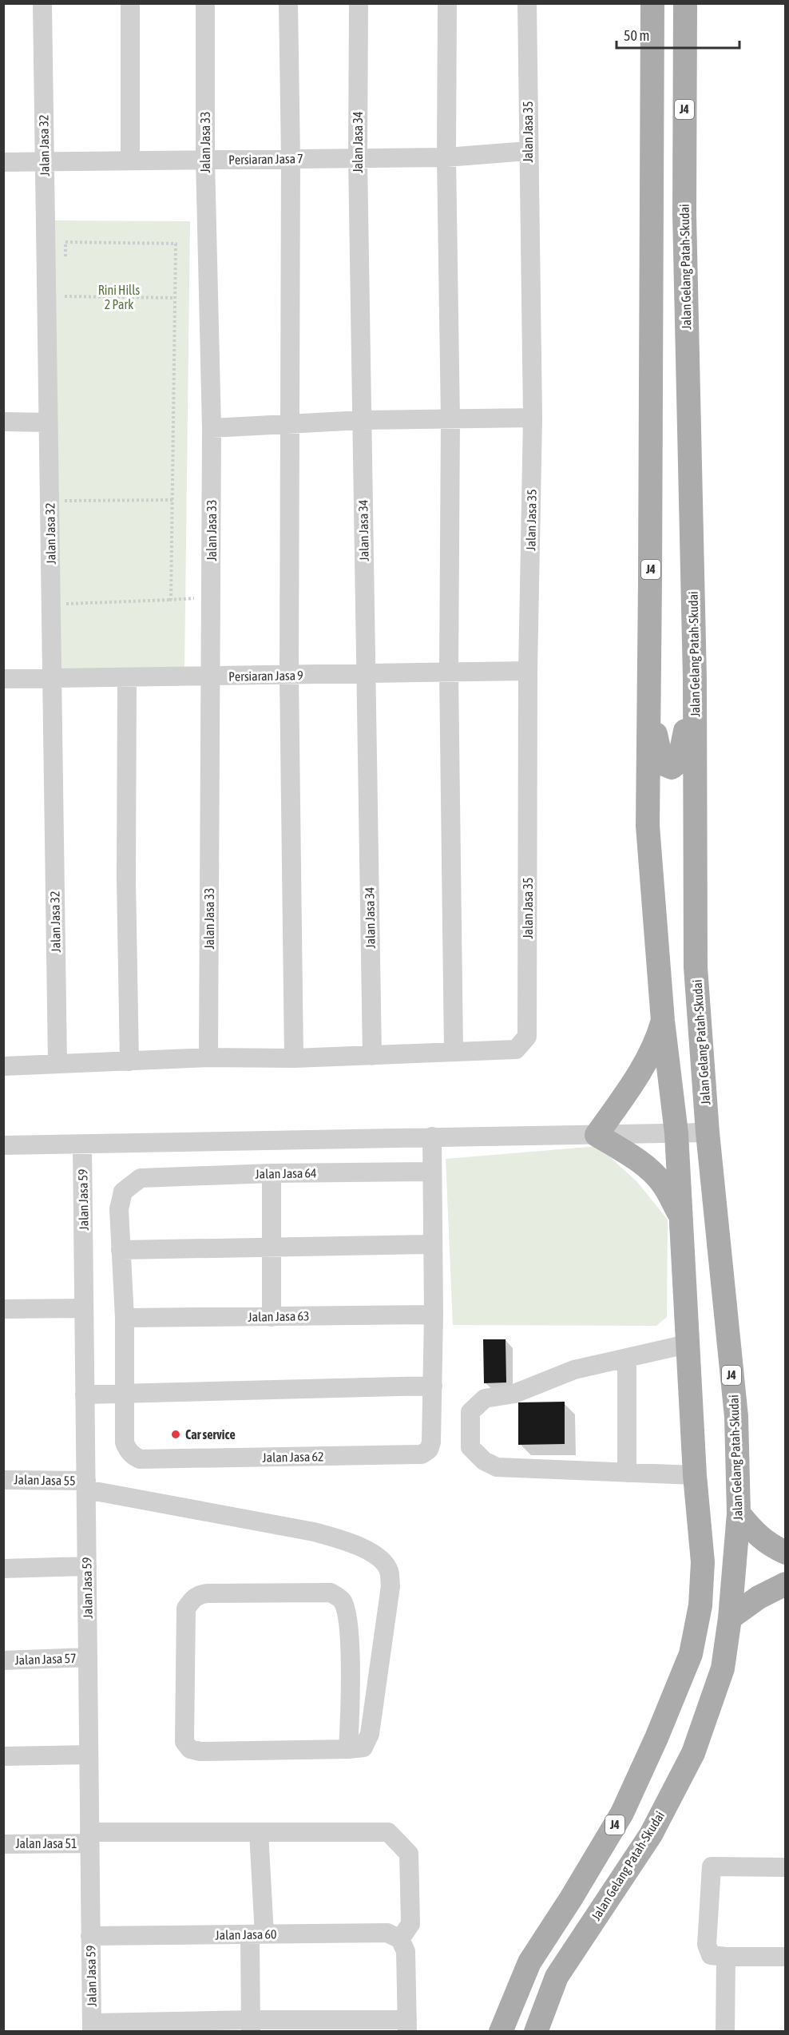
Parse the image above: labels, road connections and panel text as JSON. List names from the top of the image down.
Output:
{
  "streets": {
    "main road": ["J4", "Jalan Gelang Patah-Skudai"],
    "street": [
      "Jalan Jasa 35",
      "Jalan Jasa 33",
      "Jalan Jasa 34",
      "Jalan Jasa 32",
      "Persiaran Jasa 7",
      "Persiaran Jasa 9",
      "Jalan Jasa 64",
      "Jalan Jasa 59",
      "Jalan Jasa 63",
      "Jalan Jasa 62",
      "Jalan Jasa 55",
      "Jalan Jasa 57",
      "Jalan Jasa 51",
      "Jalan Jasa 60"
    ]
  },
  "crossings": [
    ["Jalan Jasa 35", "Persiaran Jasa 7"],
    ["Jalan Jasa 35", "Persiaran Jasa 9"],
    ["Jalan Jasa 33", "Persiaran Jasa 7"],
    ["Jalan Jasa 33", "Persiaran Jasa 9"],
    ["Jalan Jasa 34", "Persiaran Jasa 7"],
    ["Jalan Jasa 34", "Persiaran Jasa 9"],
    ["Jalan Jasa 32", "Persiaran Jasa 7"],
    ["Jalan Jasa 32", "Persiaran Jasa 9"],
    ["Jalan Jasa 64", "Jalan Jasa 62"],
    ["Jalan Jasa 59", "Jalan Jasa 55"],
    ["Jalan Jasa 59", "Jalan Jasa 57"],
    ["Jalan Jasa 59", "Jalan Jasa 51"],
    ["Jalan Jasa 59", "Jalan Jasa 60"],
    ["Jalan Jasa 63", "Jalan Jasa 62"],
    ["Jalan Jasa 51", "Jalan Jasa 60"]
  ],
  "parks": ["Rini Hills 2 Park"],
  "places": ["Car service"],
  "scale_bar": "50 m"
}
